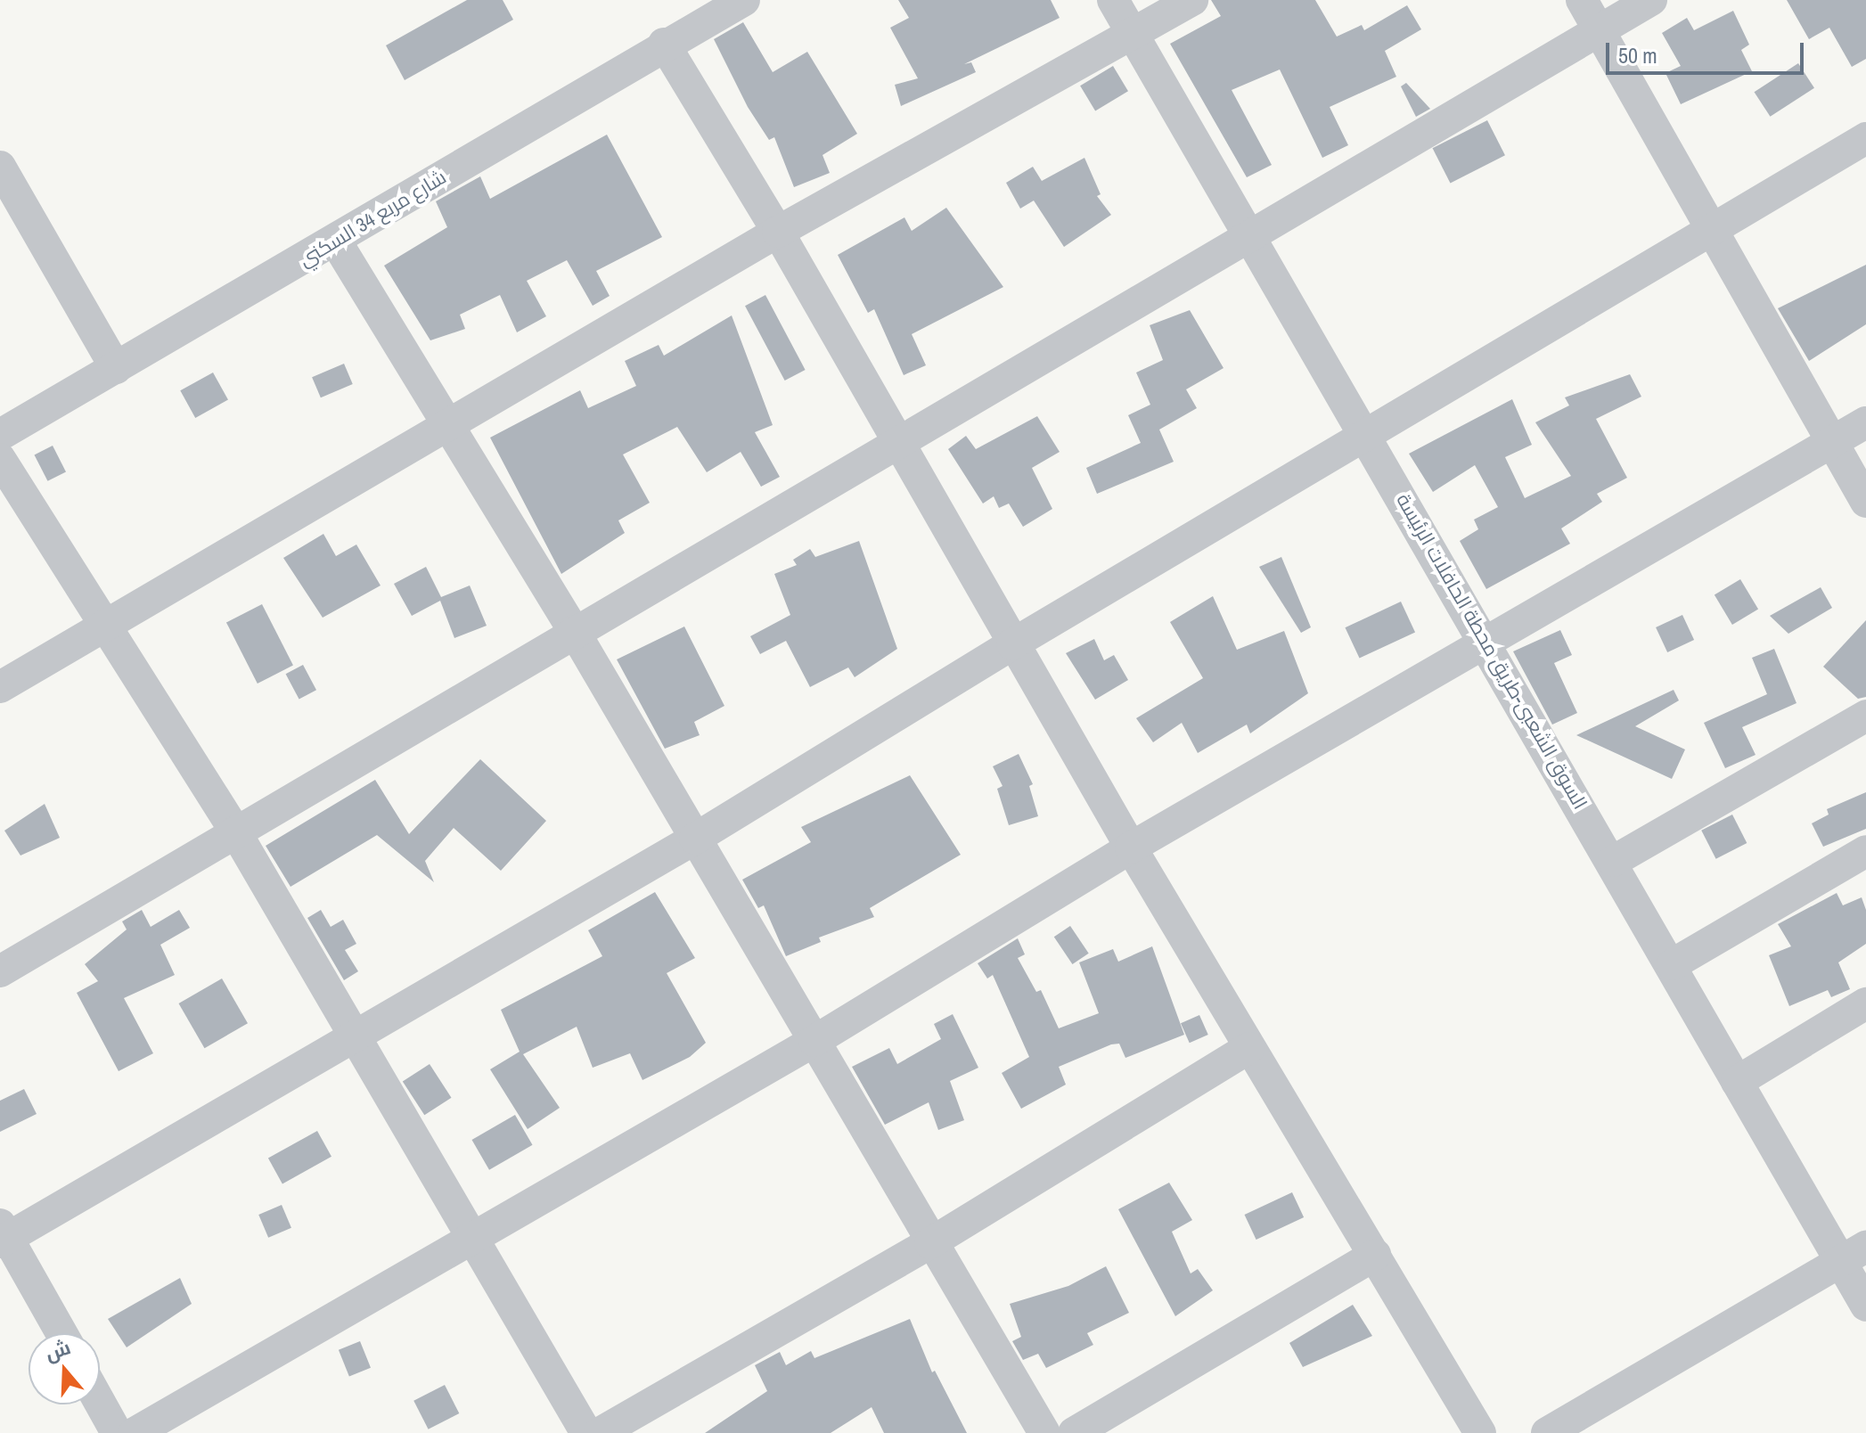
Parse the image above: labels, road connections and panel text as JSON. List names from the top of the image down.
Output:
{
  "streets": {
    "street": ["شارع مربع 34 السكني", "السوق الشعبى-طريق محطة الحافلات الرئيسة"]
  },
  "scale_bar": "50 m",
  "north": "top"
}
